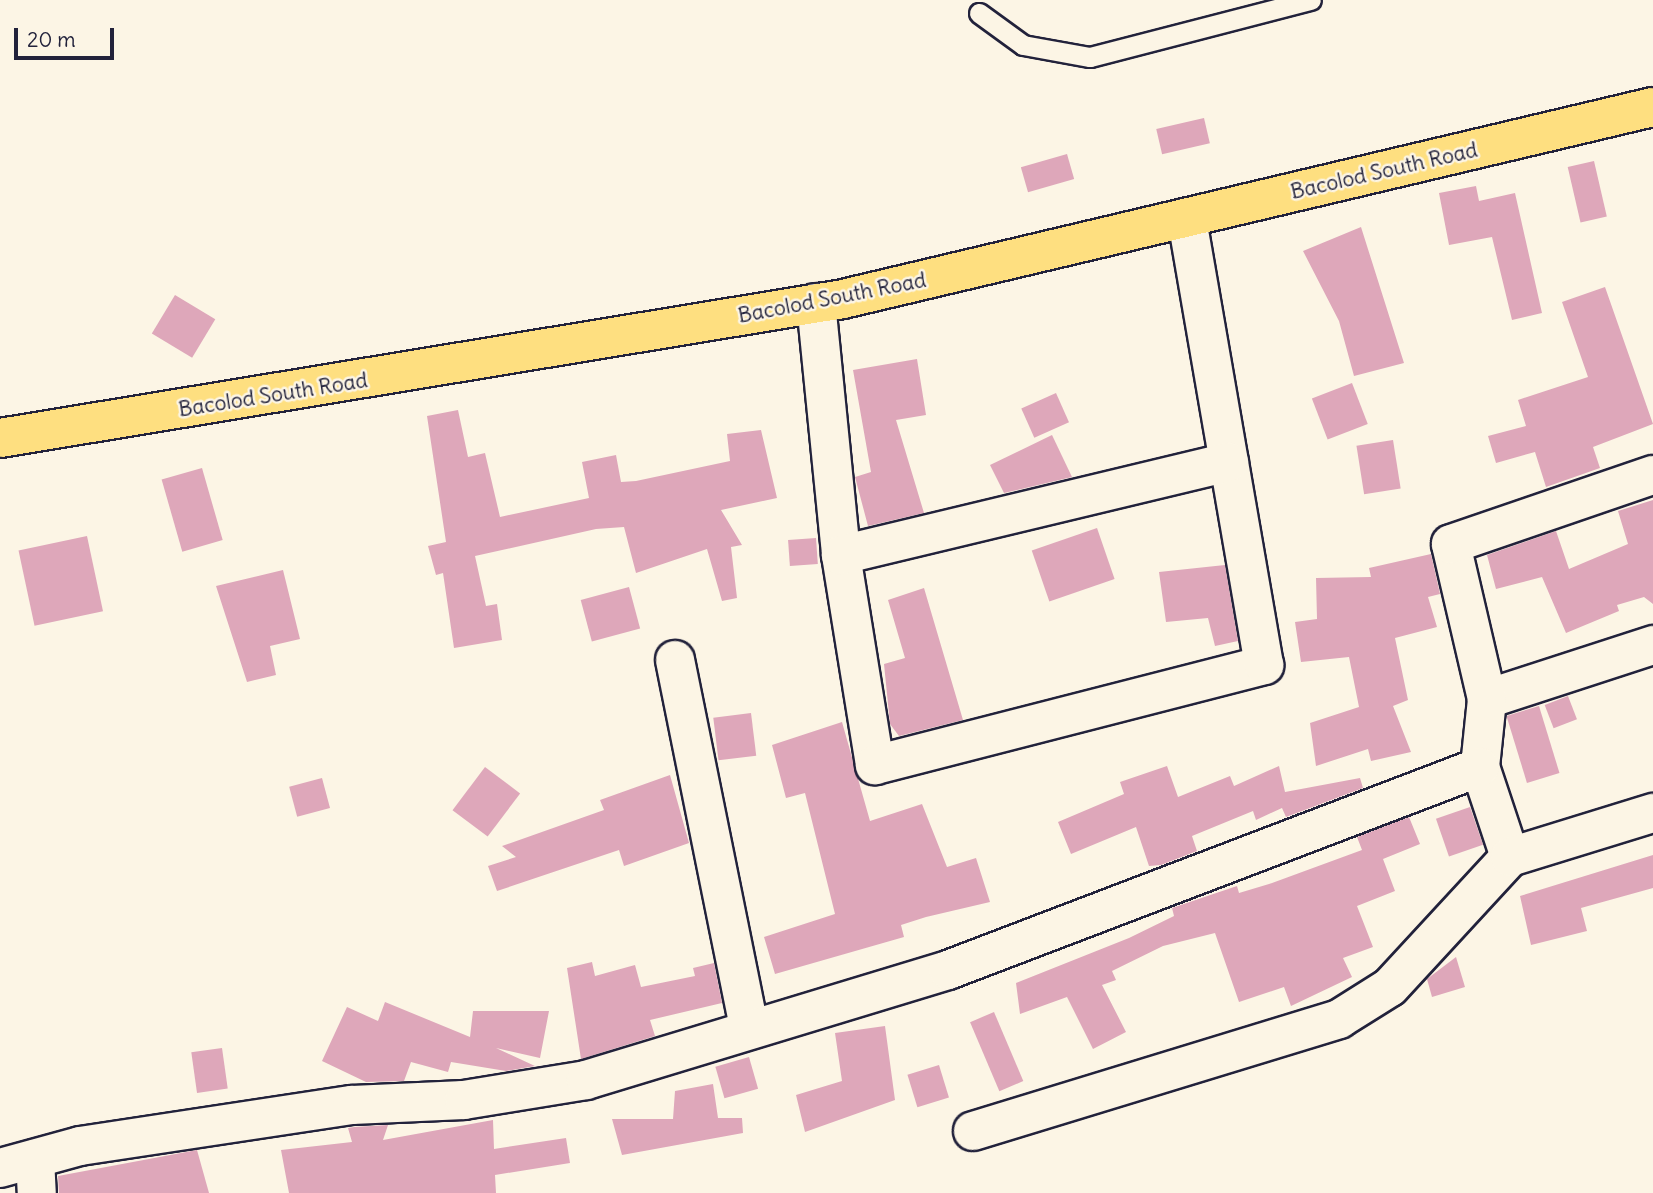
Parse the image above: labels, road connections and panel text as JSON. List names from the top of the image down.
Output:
{
  "streets": {
    "highway": ["Bacolod South Road"]
  },
  "scale_bar": "20 m"
}
